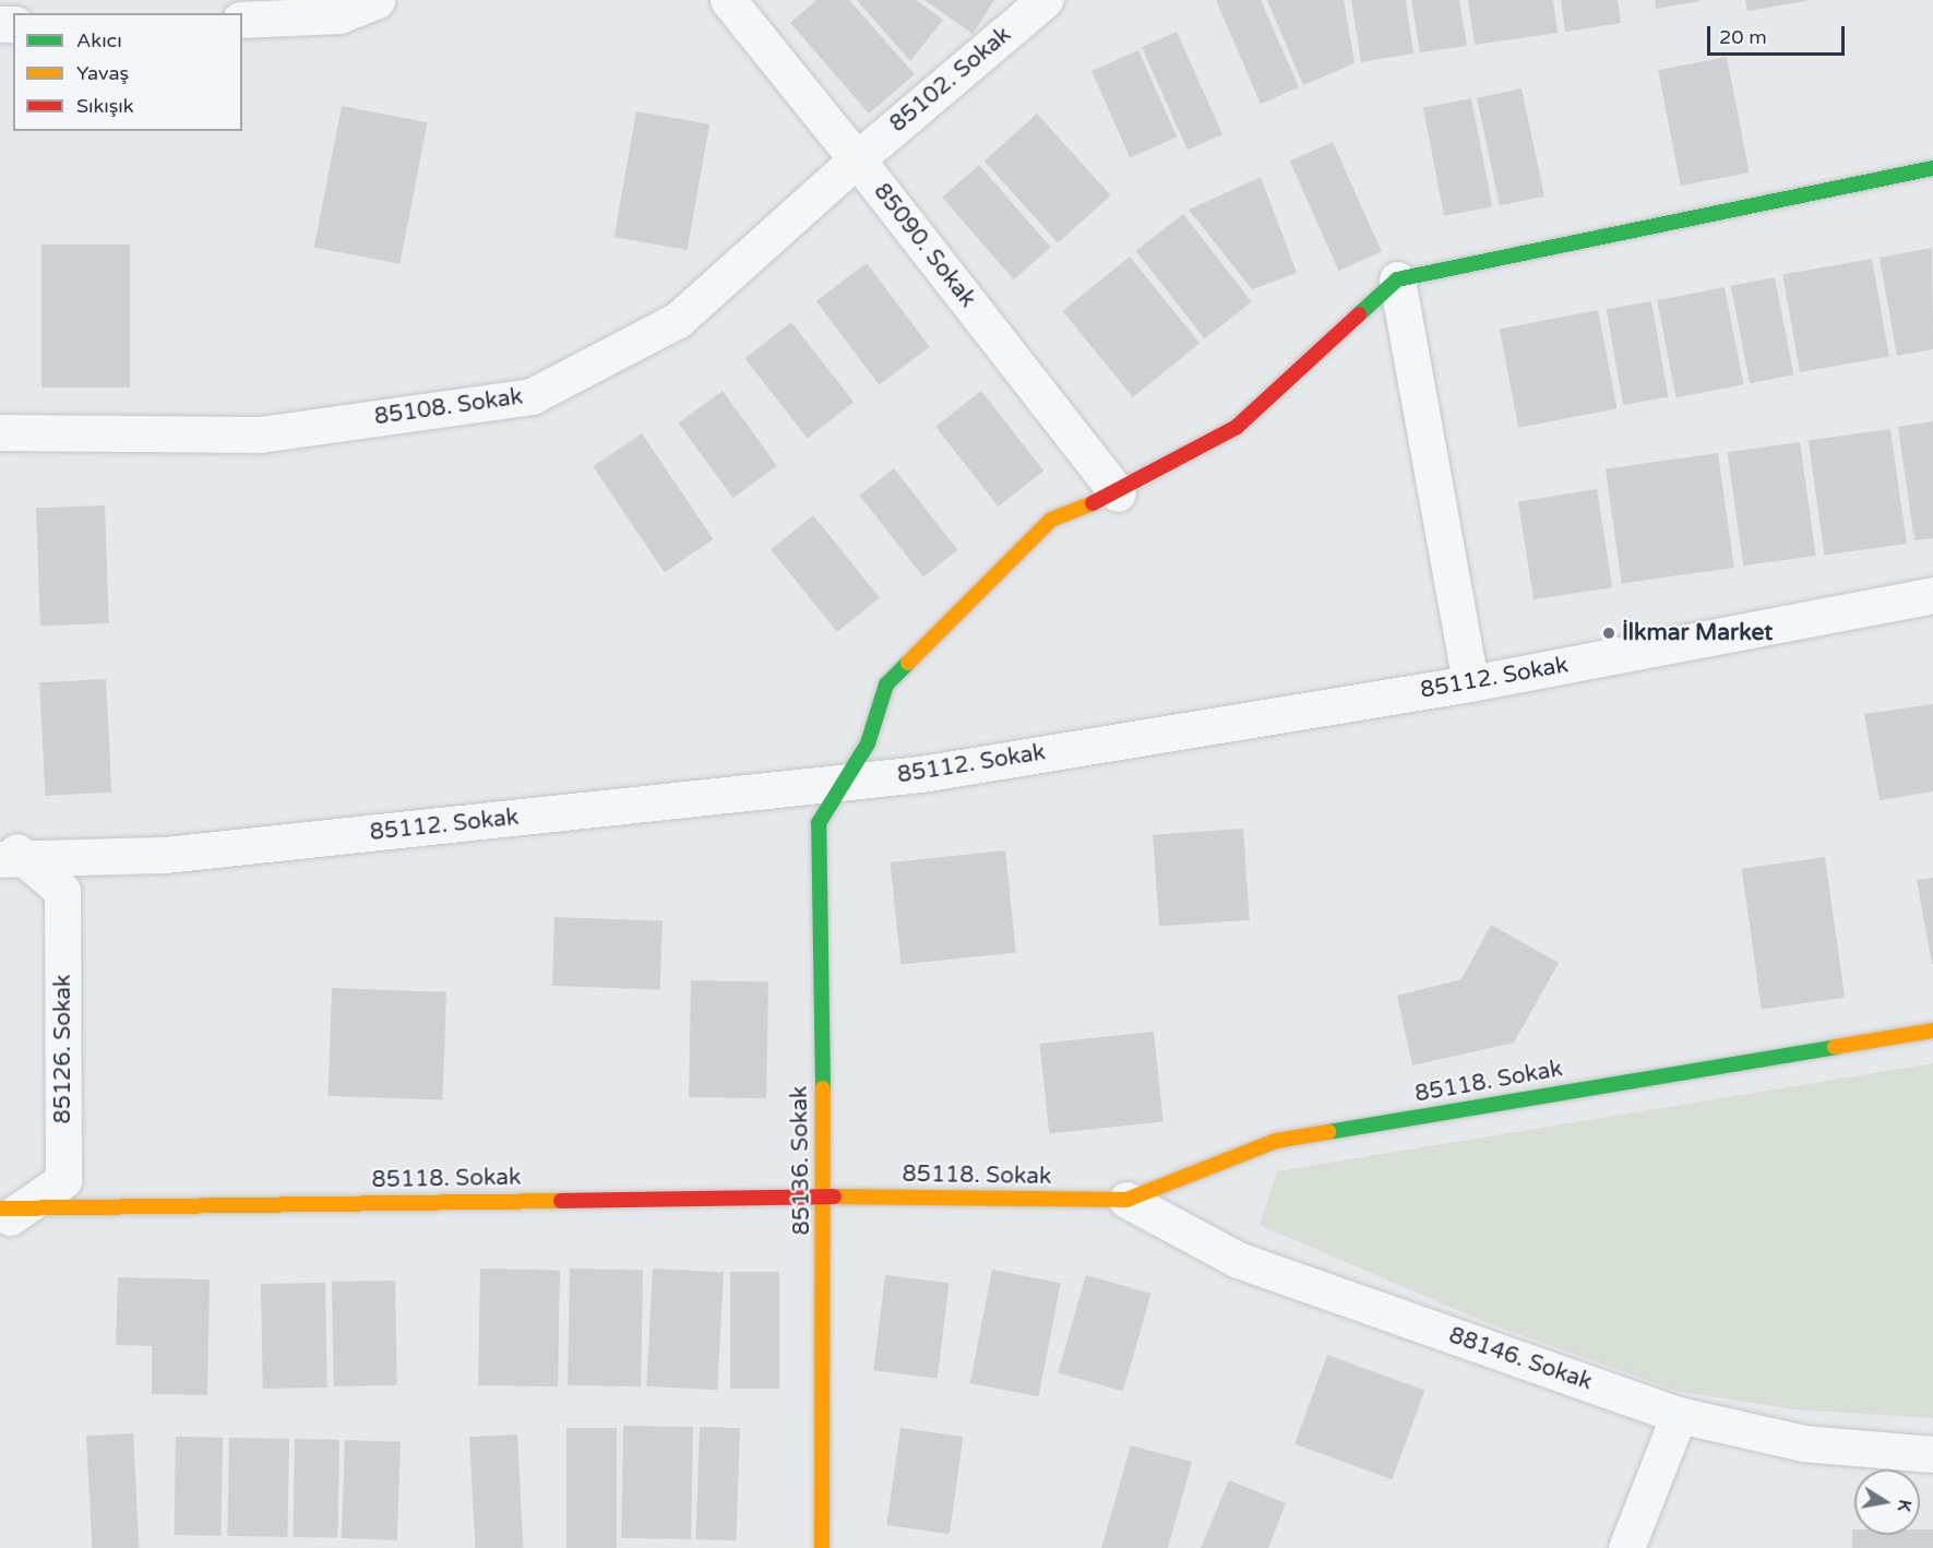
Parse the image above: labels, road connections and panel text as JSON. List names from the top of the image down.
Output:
{
  "streets": {
    "street": [
      "85102. Sokak",
      "85090. Sokak",
      "85108. Sokak",
      "85112. Sokak",
      "85126. Sokak",
      "85118. Sokak",
      "85136. Sokak",
      "88146. Sokak"
    ]
  },
  "crossings": [
    ["85102. Sokak", "85090. Sokak"],
    ["85102. Sokak", "85108. Sokak"],
    ["85090. Sokak", "85108. Sokak"],
    ["85090. Sokak", "85136. Sokak"],
    ["85112. Sokak", "85126. Sokak"],
    ["85112. Sokak", "85136. Sokak"],
    ["85126. Sokak", "85118. Sokak"],
    ["85118. Sokak", "85136. Sokak"],
    ["85118. Sokak", "88146. Sokak"]
  ],
  "places": ["İlkmar Market"],
  "legend": ["Akıcı", "Yavaş", "Sıkışık"],
  "scale_bar": "20 m",
  "north": "right"
}
